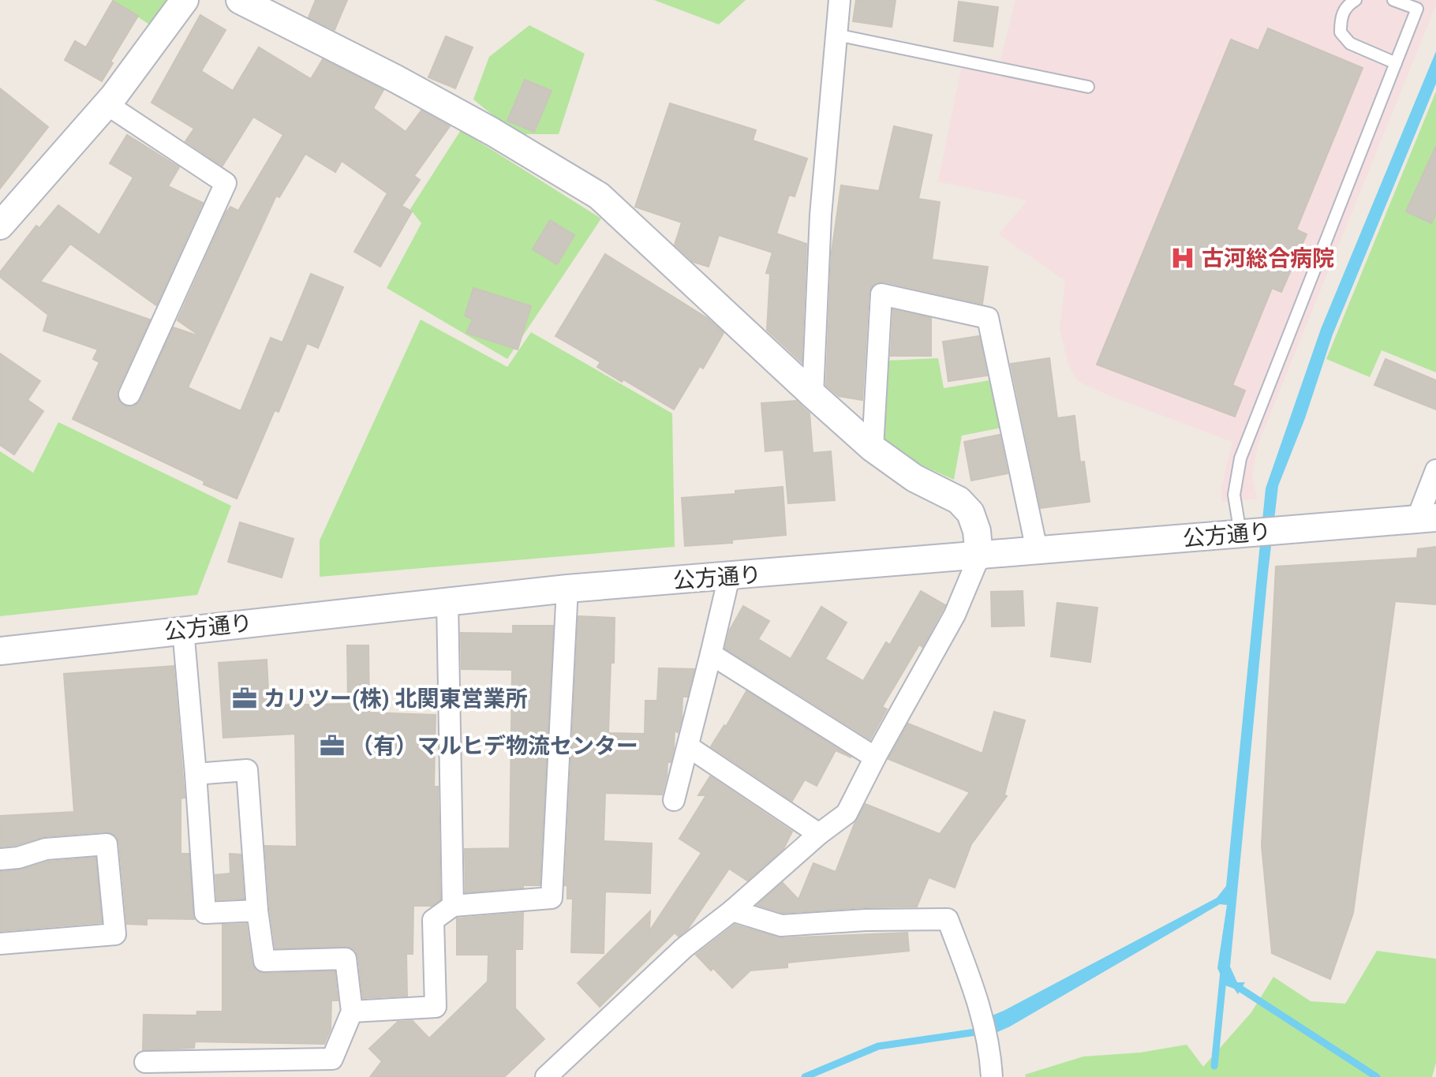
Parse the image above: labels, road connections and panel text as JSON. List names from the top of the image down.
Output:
{
  "streets": {
    "street": ["公方通り"]
  },
  "places": {
    "hospital": ["古河総合病院"],
    "office": ["カリツー(株) 北関東営業所", "（有）マルヒデ物流センター"]
  }
}
